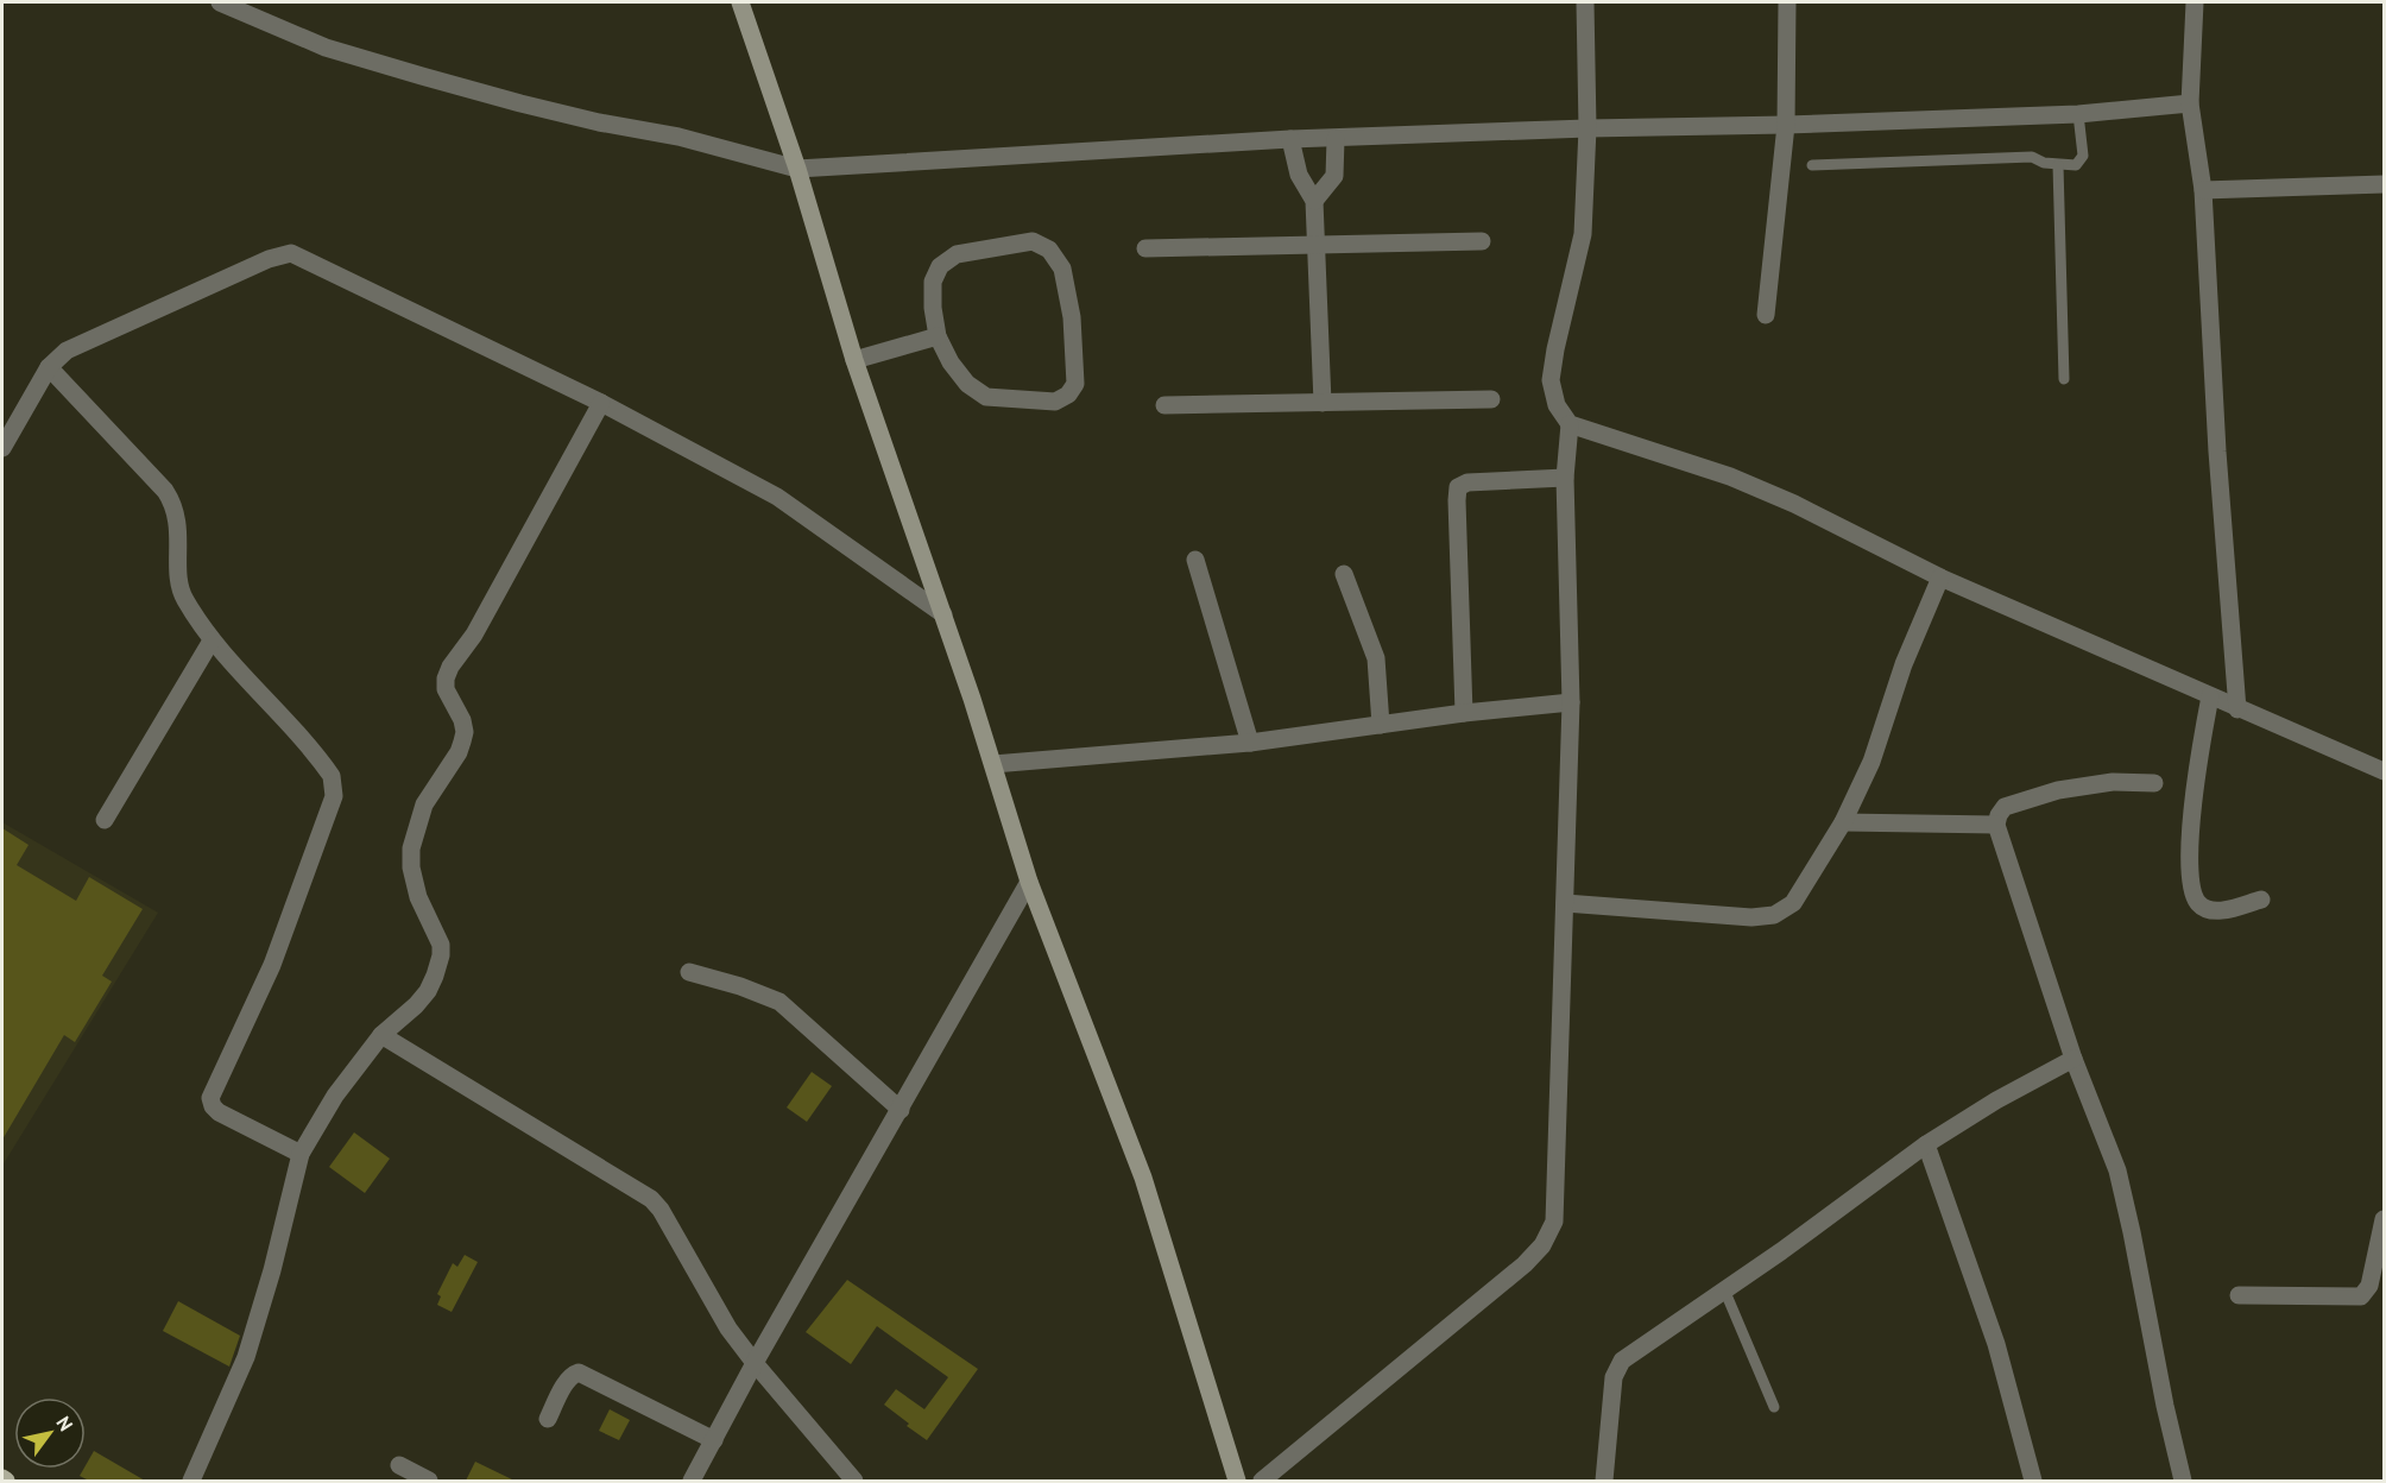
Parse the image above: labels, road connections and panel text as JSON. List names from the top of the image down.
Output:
{
  "north": "top right"
}
